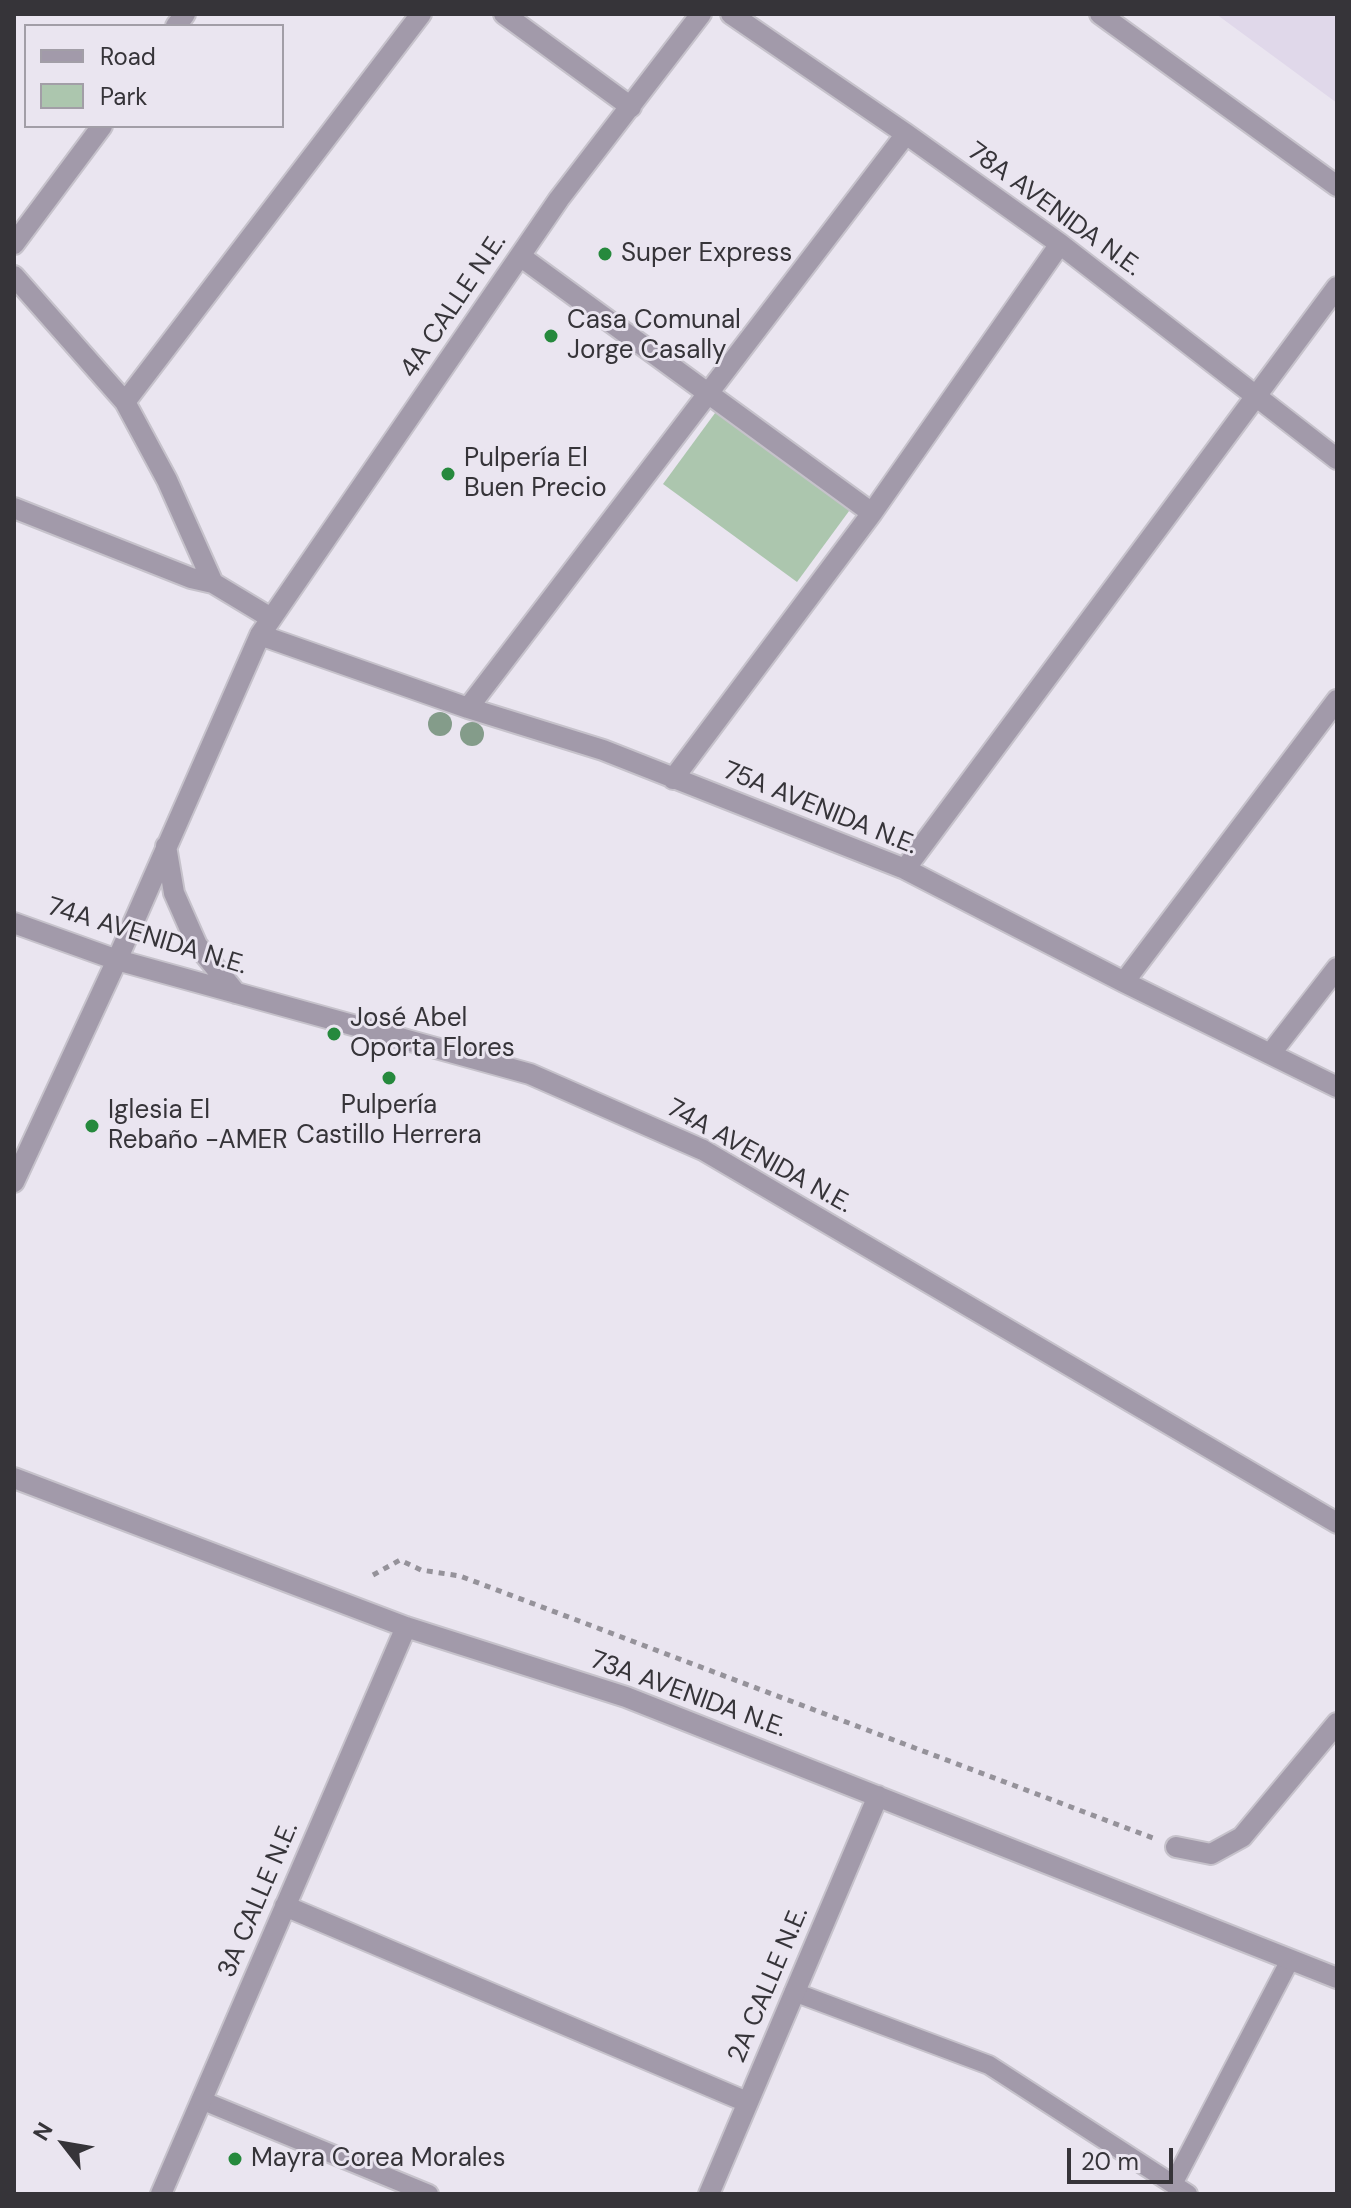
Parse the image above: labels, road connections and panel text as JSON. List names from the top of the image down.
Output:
{
  "streets": {
    "street": [
      "78A AVENIDA N.E.",
      "4A CALLE N.E.",
      "75A AVENIDA N.E.",
      "74A AVENIDA N.E.",
      "73A AVENIDA N.E.",
      "3A CALLE N.E.",
      "2A CALLE N.E."
    ]
  },
  "crossings": [
    ["4A CALLE N.E.", "75A AVENIDA N.E."],
    ["4A CALLE N.E.", "74A AVENIDA N.E."],
    ["73A AVENIDA N.E.", "3A CALLE N.E."],
    ["73A AVENIDA N.E.", "2A CALLE N.E."]
  ],
  "places": [
    "Super Express",
    "Casa Comunal Jorge Casally",
    "Pulpería El Buen Precio",
    "José Abel Oporta Flores",
    "Pulpería Castillo Herrera",
    "Iglesia El Rebaño -AMER",
    "Mayra Corea Morales"
  ],
  "legend": ["Road", "Park"],
  "scale_bar": "20 m",
  "north": "top left"
}
